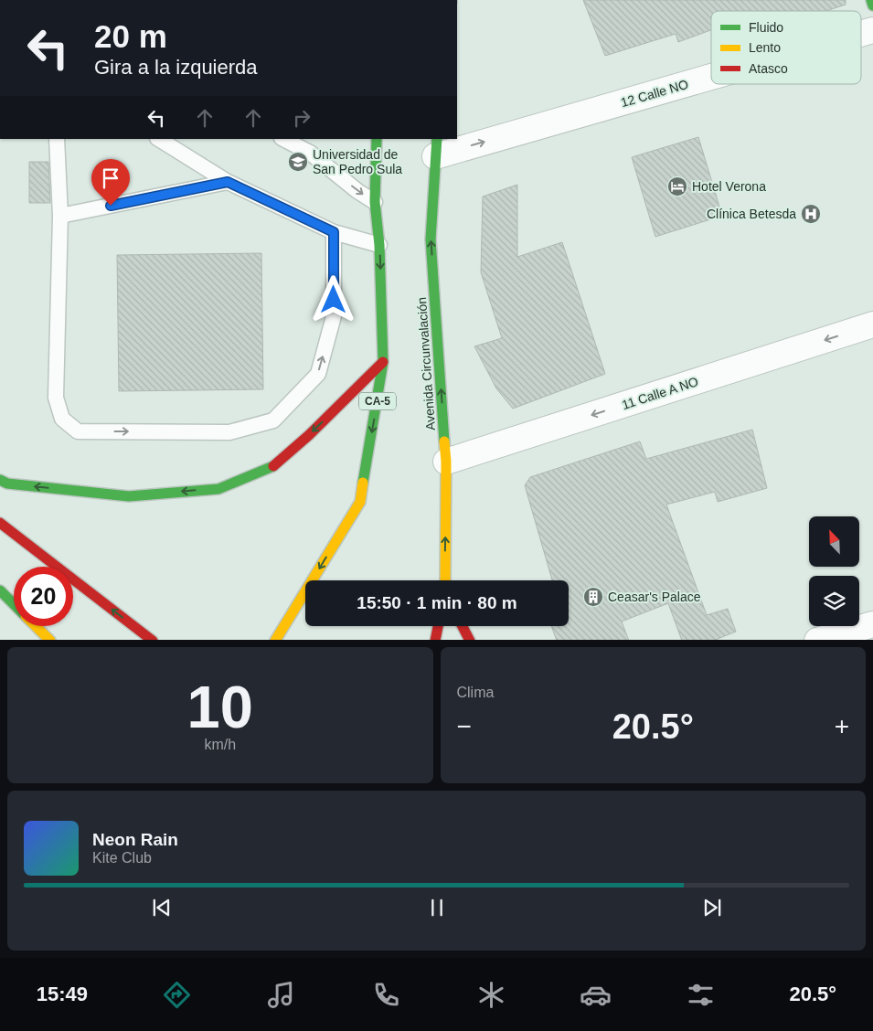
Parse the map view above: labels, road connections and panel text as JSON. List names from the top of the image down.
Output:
{
  "streets": {
    "main road": ["Avenida Circunvalación", "CA-5"],
    "street": ["12 Calle NO", "11 Calle A NO"]
  },
  "crossings": [
    ["12 Calle NO", "Avenida Circunvalación"],
    ["Avenida Circunvalación", "11 Calle A NO"]
  ],
  "one_way": ["12 Calle NO", "11 Calle A NO"],
  "places": {
    "school or university": ["Universidad de San Pedro Sula"],
    "hotel": ["Hotel Verona"],
    "hospital": ["Clínica Betesda"],
    "building": ["Ceasar's Palace"]
  },
  "legend": ["Fluido", "Lento", "Atasco"],
  "north": "top left",
  "page": {
    "turn": ["20 m", "Gira a la izquierda"],
    "limit": "20",
    "trip": "15:50 · 1 min · 80 m",
    "tile": [
      ["10", "km/h"],
      "Clima"
    ],
    "heat": ["−", "20.5°", "+"],
    "song": ["Neon Rain", "Kite Club"],
    "tabs": ["15:49", "20.5°"]
  }
}
